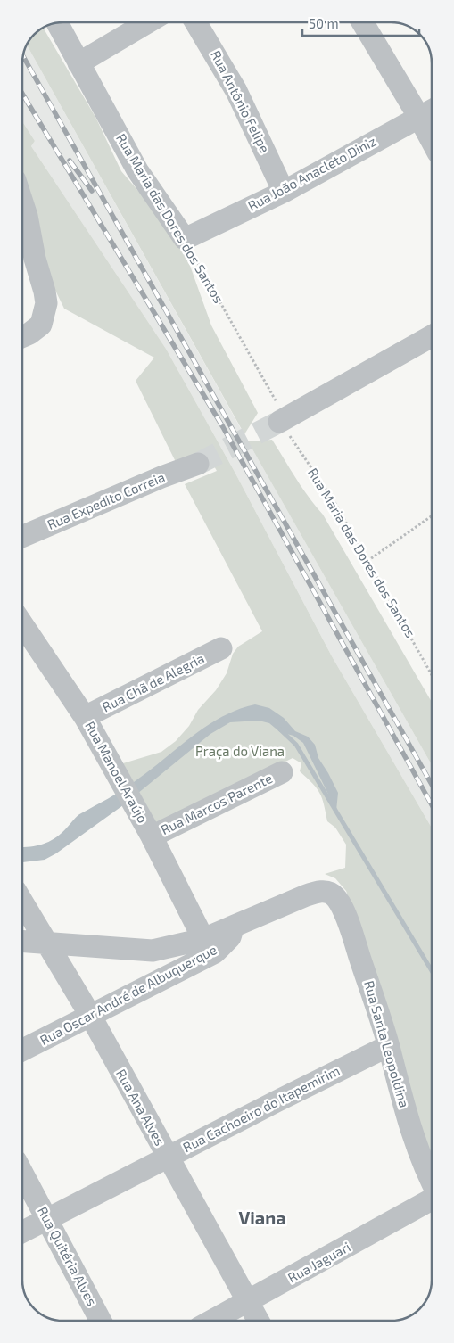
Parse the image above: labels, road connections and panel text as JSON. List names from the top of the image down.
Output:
{
  "streets": {
    "street": [
      "Rua Antônio Felipe",
      "Rua João Anacleto Diniz",
      "Rua Maria das Dores dos Santos",
      "Rua Expedito Correia",
      "Rua Chã de Alegria",
      "Rua Manoel Araújo",
      "Rua Marcos Parente",
      "Rua Oscar André de Albuquerque",
      "Rua Santa Leopoldina",
      "Rua Ana Alves",
      "Rua Cachoeiro do Itapemirim",
      "Rua Quitéria Alves",
      "Rua Jaguari"
    ]
  },
  "crossings": [
    ["Rua Antônio Felipe", "Rua João Anacleto Diniz"],
    ["Rua João Anacleto Diniz", "Rua Maria das Dores dos Santos"],
    ["Rua Chã de Alegria", "Rua Manoel Araújo"],
    ["Rua Manoel Araújo", "Rua Marcos Parente"],
    ["Rua Oscar André de Albuquerque", "Rua Santa Leopoldina"],
    ["Rua Oscar André de Albuquerque", "Rua Ana Alves"],
    ["Rua Santa Leopoldina", "Rua Cachoeiro do Itapemirim"],
    ["Rua Ana Alves", "Rua Cachoeiro do Itapemirim"],
    ["Rua Ana Alves", "Rua Jaguari"],
    ["Rua Cachoeiro do Itapemirim", "Rua Quitéria Alves"]
  ],
  "districts": ["Viana"],
  "parks": ["Praça do Viana"],
  "scale_bar": "50 m"
}
